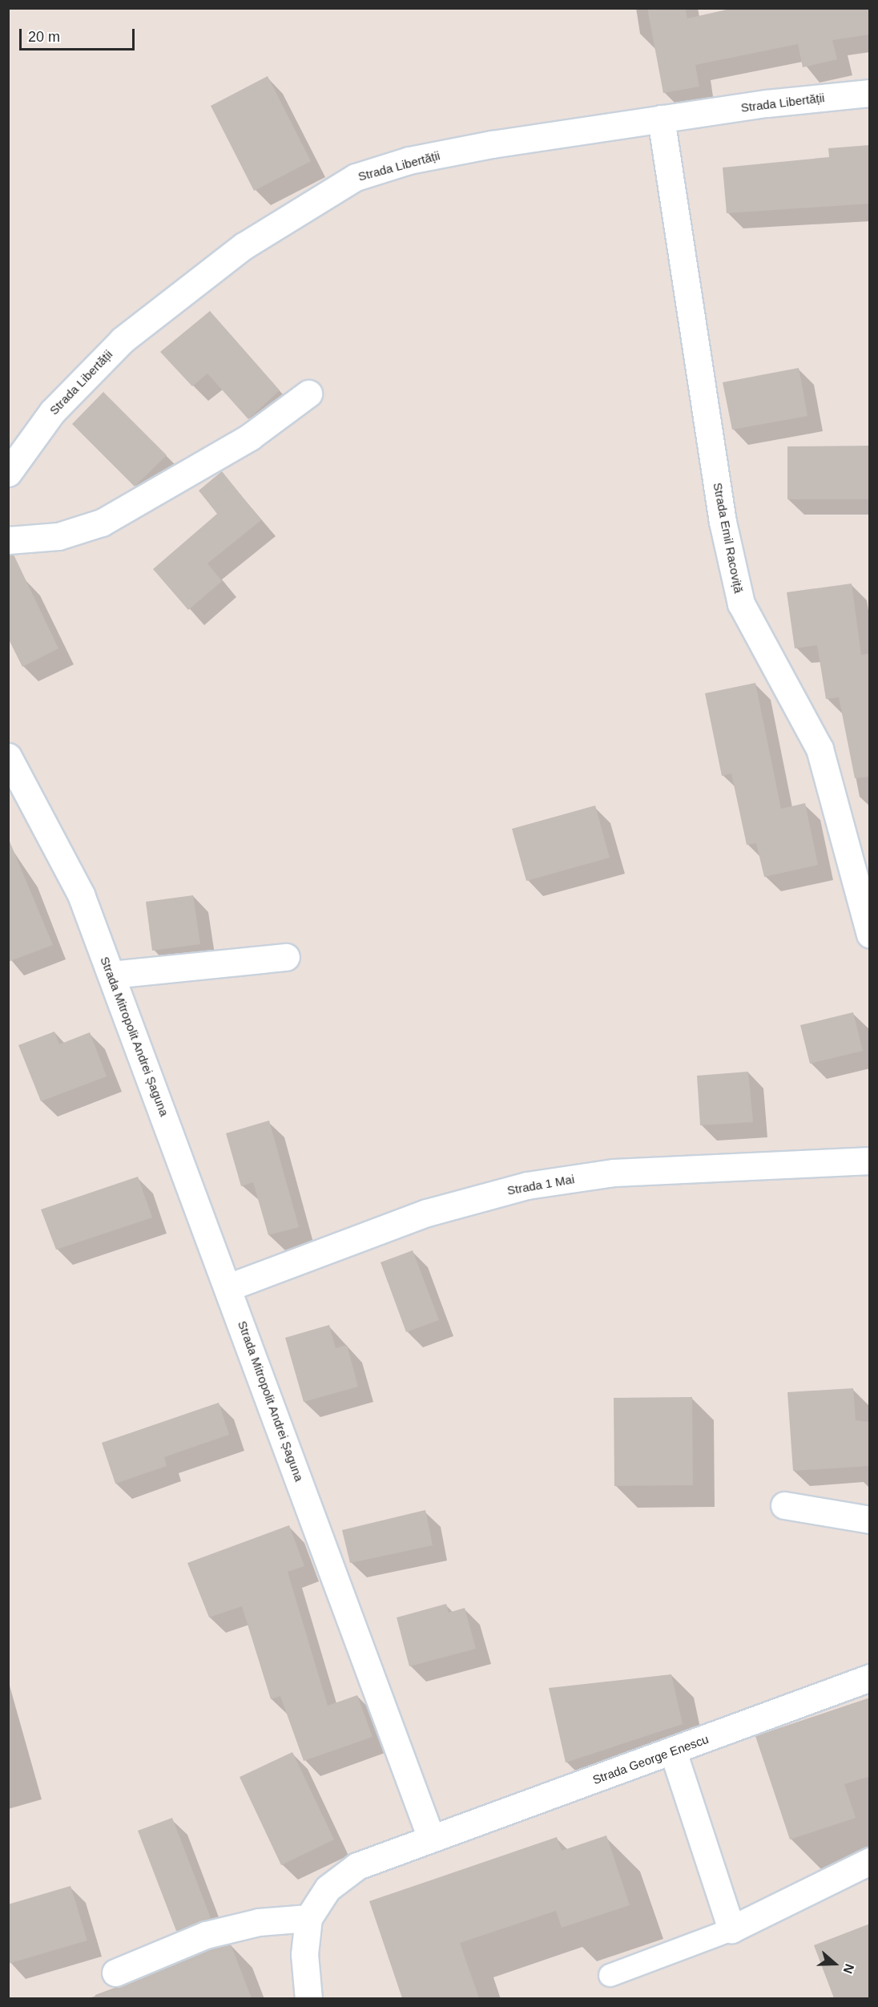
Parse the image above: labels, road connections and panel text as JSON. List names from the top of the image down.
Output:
{
  "streets": {
    "street": [
      "Strada Libertății",
      "Strada Emil Racoviță",
      "Strada Mitropolit Andrei Șaguna",
      "Strada 1 Mai",
      "Strada George Enescu"
    ]
  },
  "crossings": [
    ["Strada Libertății", "Strada Emil Racoviță"],
    ["Strada Mitropolit Andrei Șaguna", "Strada 1 Mai"],
    ["Strada Mitropolit Andrei Șaguna", "Strada George Enescu"]
  ],
  "scale_bar": "20 m",
  "north": "right"
}
